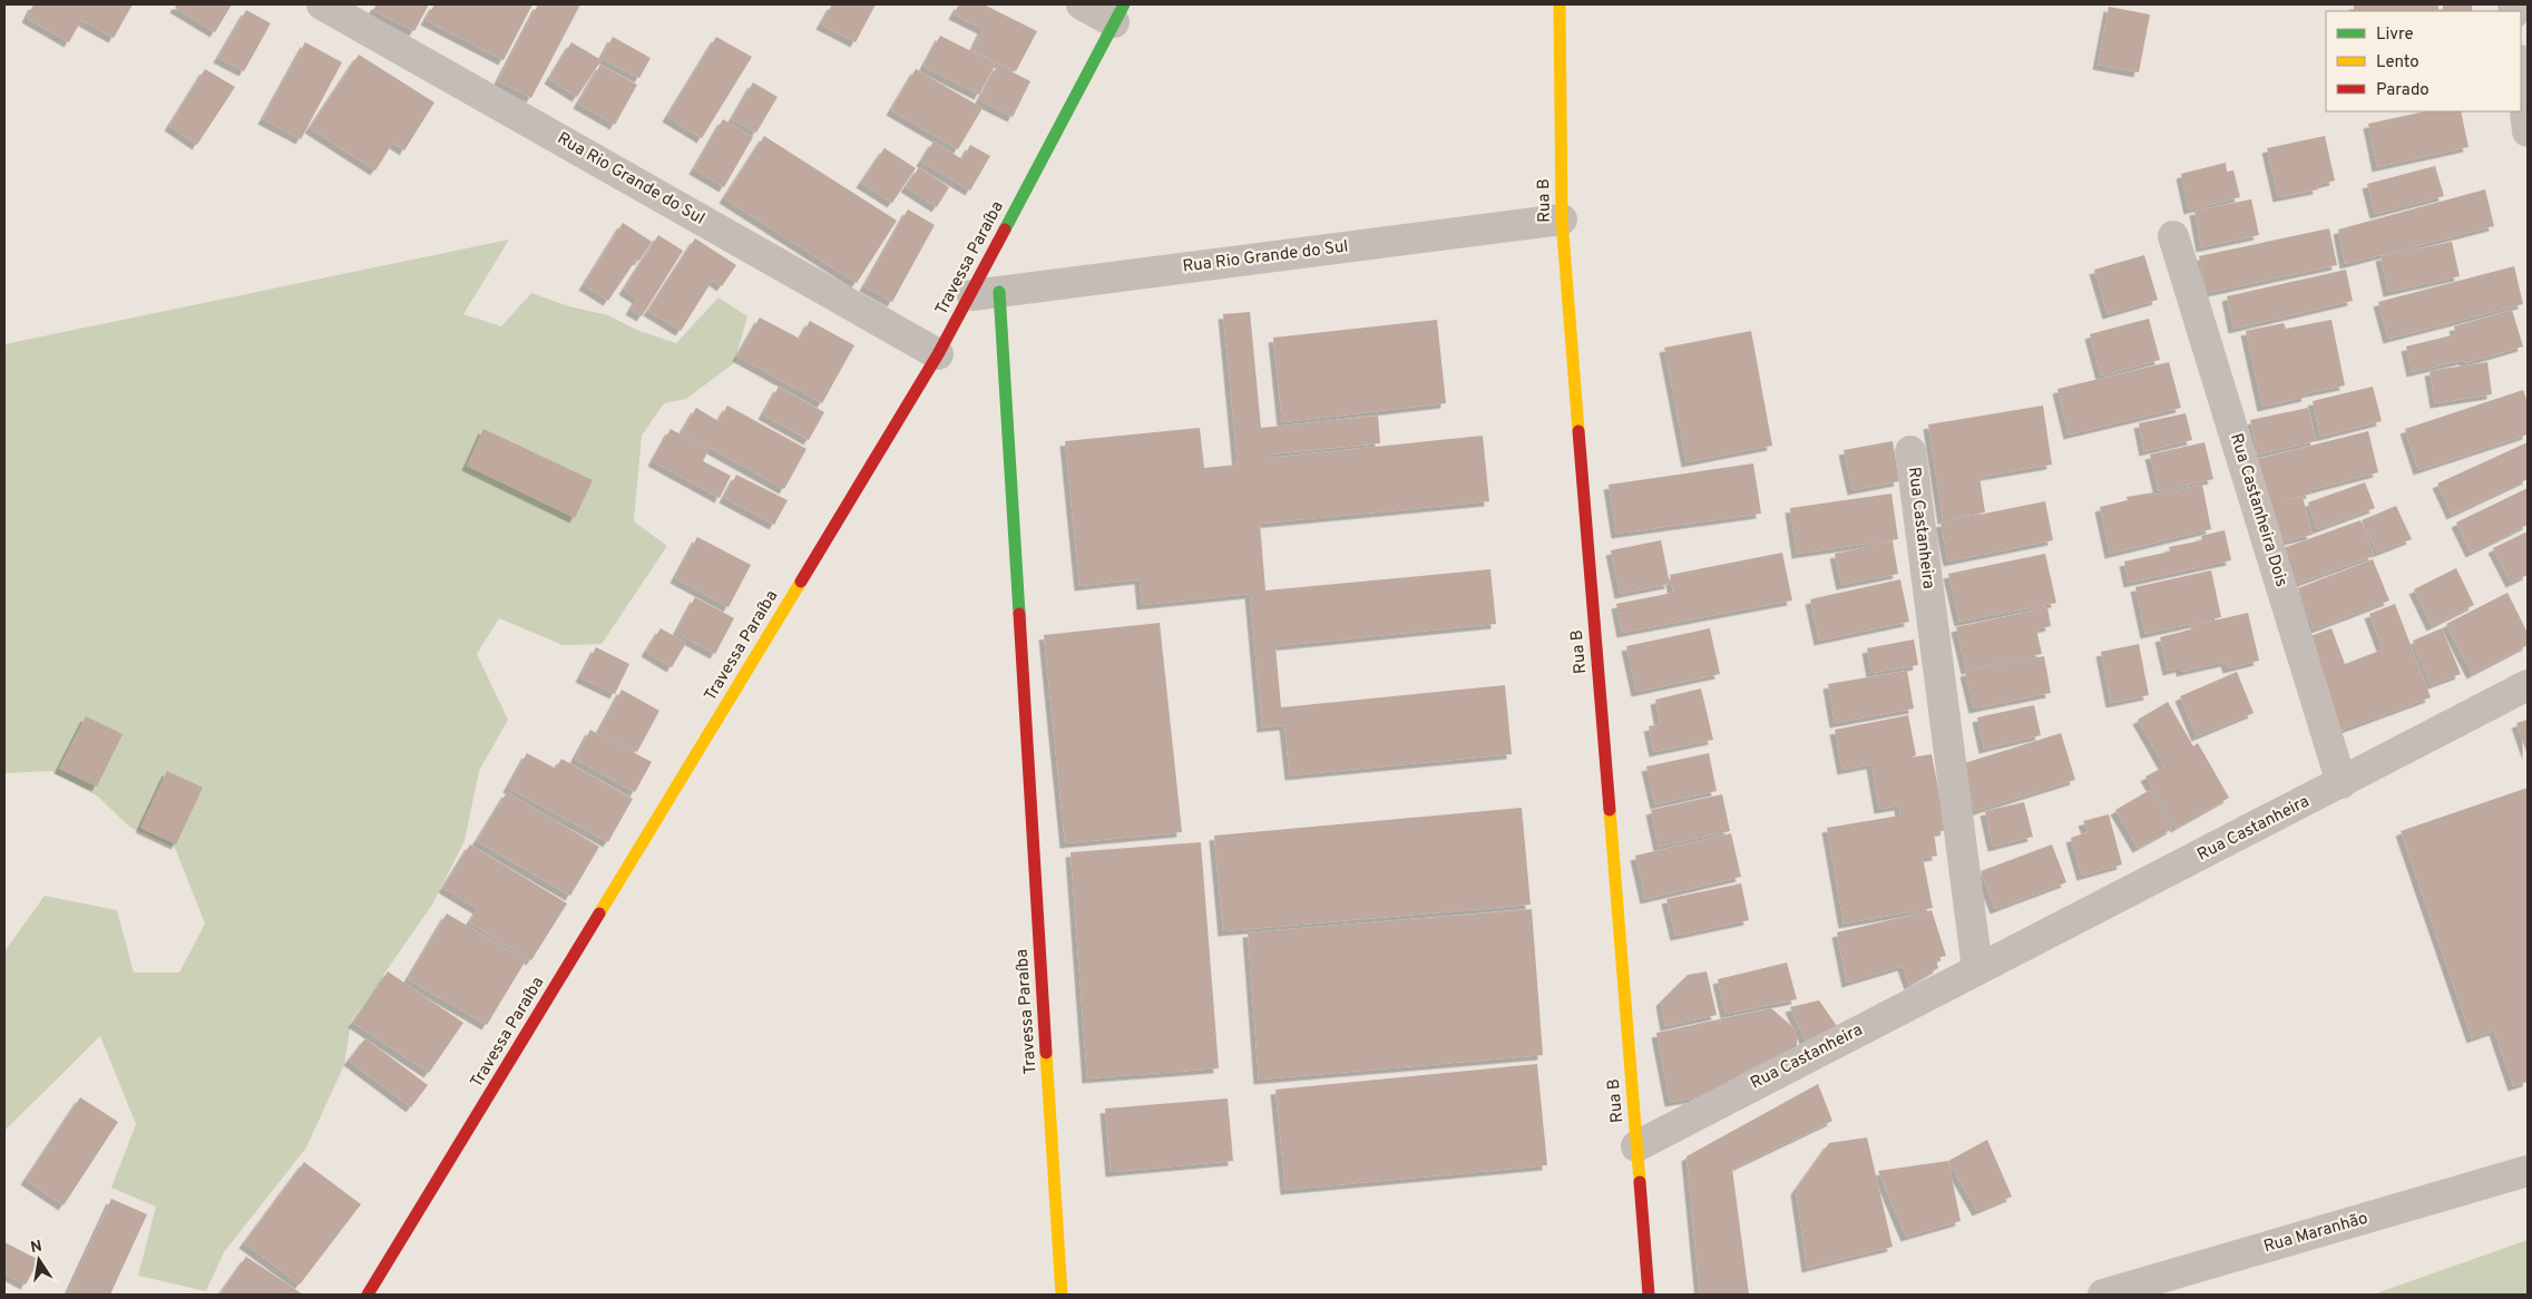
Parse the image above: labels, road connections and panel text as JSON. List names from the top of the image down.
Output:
{
  "streets": {
    "street": [
      "Rua Rio Grande do Sul",
      "Rua B",
      "Travessa Paraíba",
      "Rua Castanheira Dois",
      "Rua Castanheira",
      "Rua Maranhão"
    ]
  },
  "crossings": [
    ["Rua Rio Grande do Sul", "Rua B"],
    ["Rua Rio Grande do Sul", "Travessa Paraíba"],
    ["Rua B", "Rua Castanheira"],
    ["Rua Castanheira Dois", "Rua Castanheira"]
  ],
  "legend": ["Livre", "Lento", "Parado"],
  "north": "top"
}
